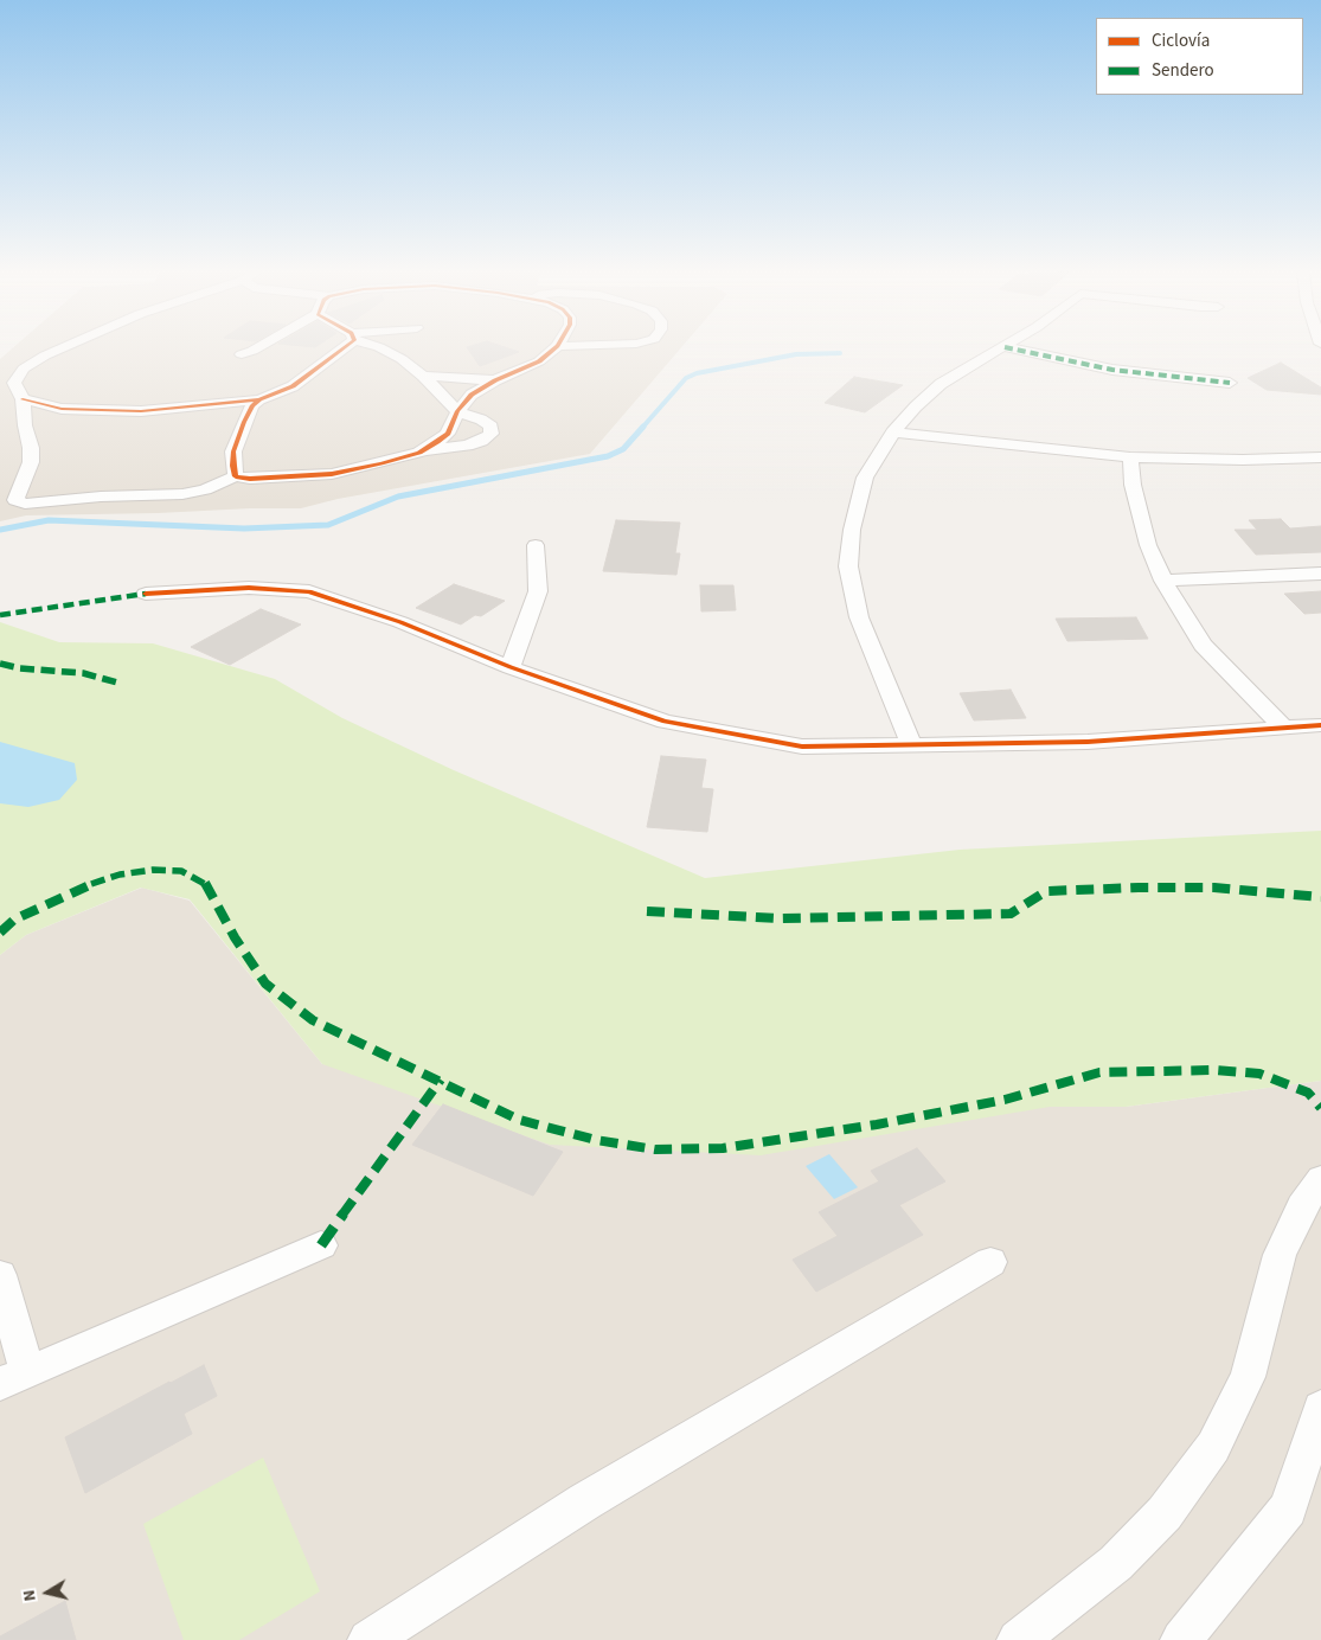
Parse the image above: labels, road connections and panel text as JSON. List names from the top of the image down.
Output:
{
  "legend": ["Ciclovía", "Sendero"],
  "north": "left"
}
